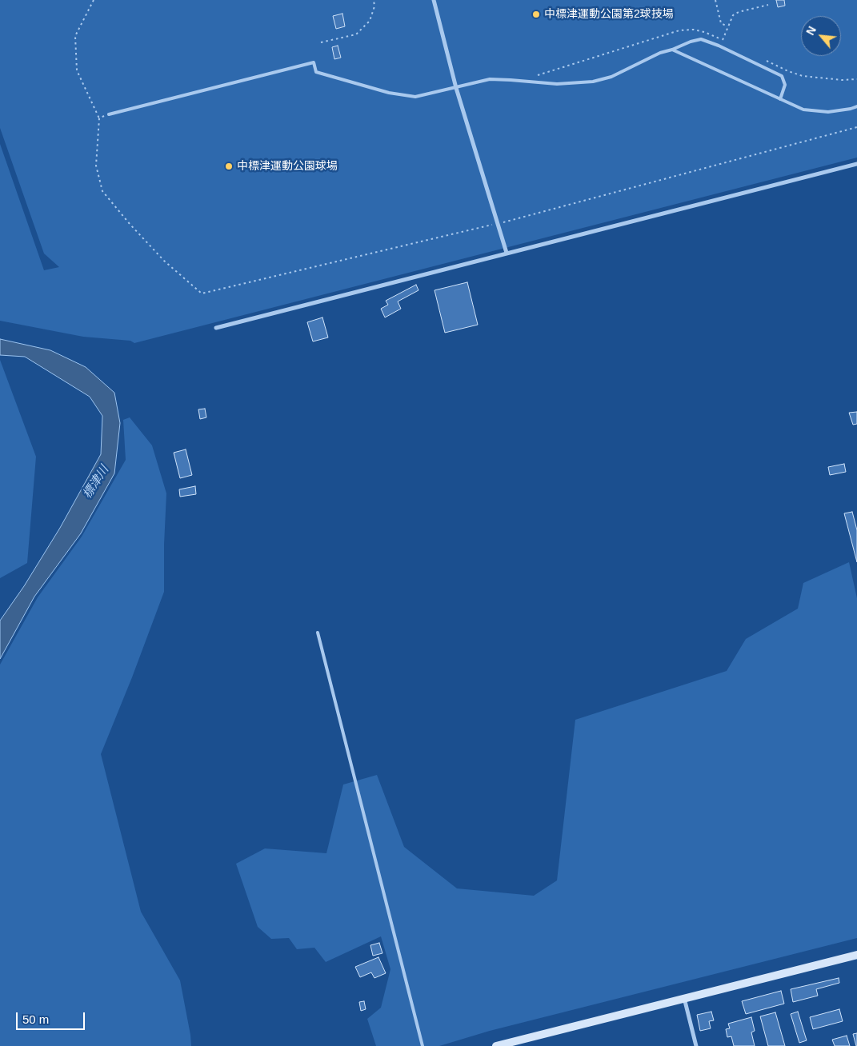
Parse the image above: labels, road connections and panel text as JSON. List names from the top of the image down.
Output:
{
  "water": ["標津川"],
  "places": ["中標津運動公園第2球技場", "中標津運動公園球場"],
  "scale_bar": "50 m",
  "north": "top left"
}
